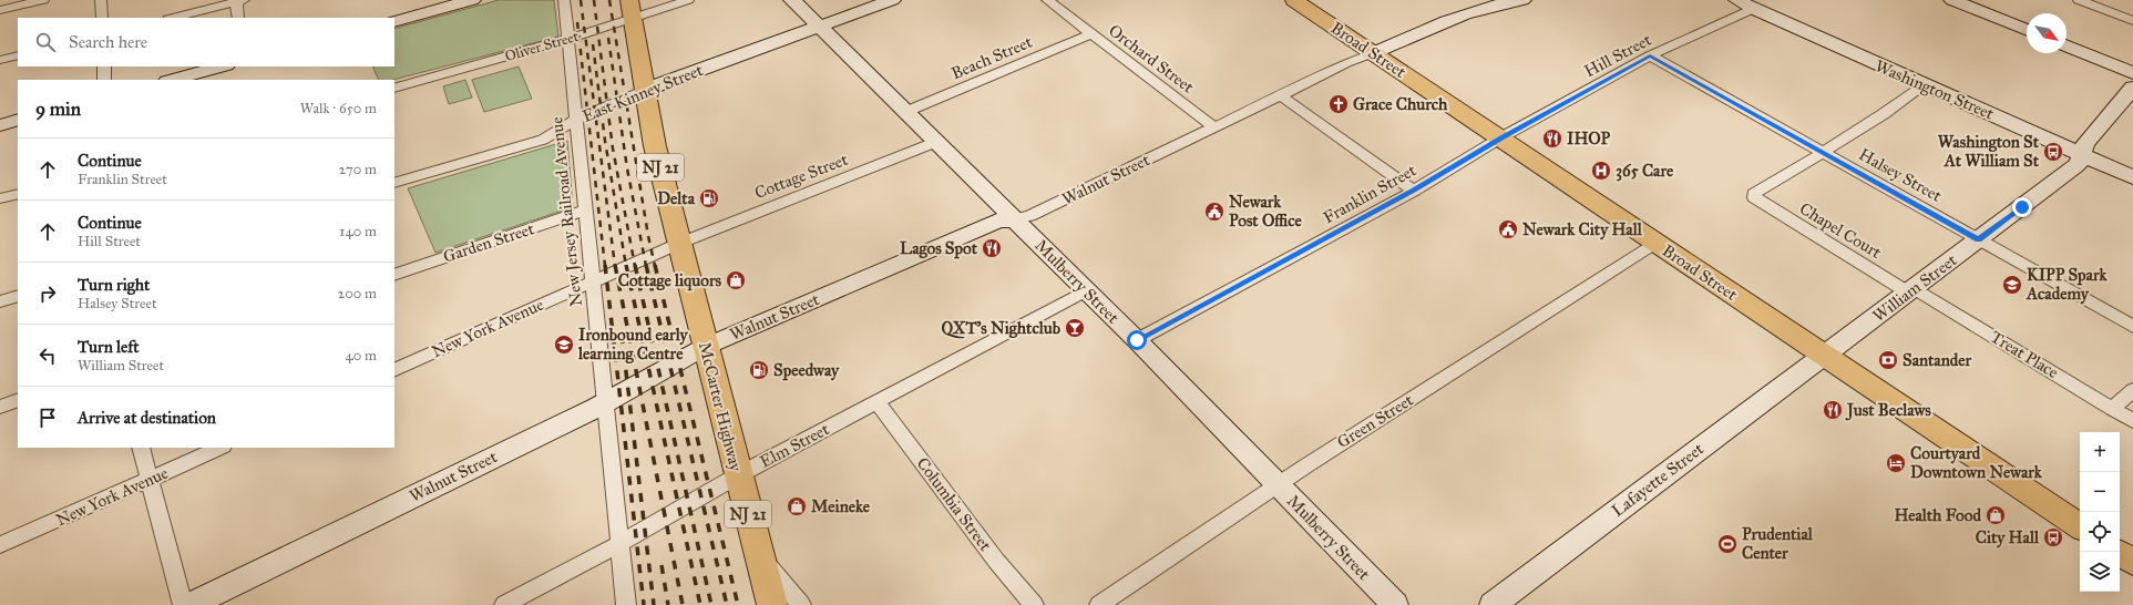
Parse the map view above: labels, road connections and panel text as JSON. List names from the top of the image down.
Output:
{
  "streets": {
    "main road": ["Broad Street", "NJ 21", "McCarter Highway"],
    "street": [
      "Oliver Street",
      "Hill Street",
      "Beach Street",
      "Orchard Street",
      "Washington Street",
      "East Kinney Street",
      "Halsey Street",
      "Cottage Street",
      "Walnut Street",
      "Franklin Street",
      "New Jersey Railroad Avenue",
      "Chapel Court",
      "Garden Street",
      "Mulberry Street",
      "William Street",
      "New York Avenue",
      "Treat Place",
      "Green Street",
      "Elm Street",
      "Lafayette Street",
      "Columbia Street"
    ]
  },
  "crossings": [
    ["Oliver Street", "New Jersey Railroad Avenue"],
    ["Oliver Street", "McCarter Highway"],
    ["Broad Street", "Hill Street"],
    ["Broad Street", "Walnut Street"],
    ["Broad Street", "Franklin Street"],
    ["Broad Street", "William Street"],
    ["Broad Street", "Green Street"],
    ["Broad Street", "Lafayette Street"],
    ["Hill Street", "Washington Street"],
    ["Hill Street", "Halsey Street"],
    ["Hill Street", "Franklin Street"],
    ["Beach Street", "Orchard Street"],
    ["Beach Street", "Mulberry Street"],
    ["Orchard Street", "Walnut Street"],
    ["Washington Street", "William Street"],
    ["East Kinney Street", "New Jersey Railroad Avenue"],
    ["East Kinney Street", "Mulberry Street"],
    ["East Kinney Street", "McCarter Highway"],
    ["Halsey Street", "Chapel Court"],
    ["Halsey Street", "William Street"],
    ["Cottage Street", "Mulberry Street"],
    ["Cottage Street", "New York Avenue"],
    ["Cottage Street", "McCarter Highway"],
    ["Walnut Street", "New Jersey Railroad Avenue"],
    ["Walnut Street", "Mulberry Street"],
    ["Walnut Street", "McCarter Highway"],
    ["Franklin Street", "Mulberry Street"],
    ["New Jersey Railroad Avenue", "Garden Street"],
    ["New Jersey Railroad Avenue", "New York Avenue"],
    ["New Jersey Railroad Avenue", "Elm Street"],
    ["Chapel Court", "William Street"],
    ["Chapel Court", "Treat Place"],
    ["Mulberry Street", "Green Street"],
    ["Mulberry Street", "Elm Street"],
    ["William Street", "Treat Place"],
    ["William Street", "Lafayette Street"],
    ["New York Avenue", "McCarter Highway"],
    ["McCarter Highway", "Elm Street"],
    ["Elm Street", "Columbia Street"]
  ],
  "places": {
    "church": ["Grace Church"],
    "restaurant": ["IHOP", "Lagos Spot", "Just Beclaws"],
    "bus stop": ["Washington St At William St", "City Hall"],
    "hospital": ["365 Care"],
    "fuel station": ["Delta", "Speedway"],
    "public building": ["Newark Post Office", "Newark City Hall"],
    "shop": ["Cottage liquors", "Meineke", "Health Food"],
    "school or university": ["KIPP Spark Academy", "Ironbound early learning Centre"],
    "bar": ["QXT's Nightclub"],
    "bank": ["Santander"],
    "hotel": ["Courtyard Downtown Newark"],
    "sports": ["Prudential Center"]
  },
  "north": "bottom right",
  "page": {
    "search": "Search here",
    "heading": ["9 min", "Walk · 650 m"],
    "list": [
      ["Continue", "Franklin Street", "270 m"],
      ["Continue", "Hill Street", "140 m"],
      ["Turn right", "Halsey Street", "200 m"],
      ["Turn left", "William Street", "40 m"],
      "Arrive at destination"
    ],
    "map_buttons": ["+", "−"]
  }
}
